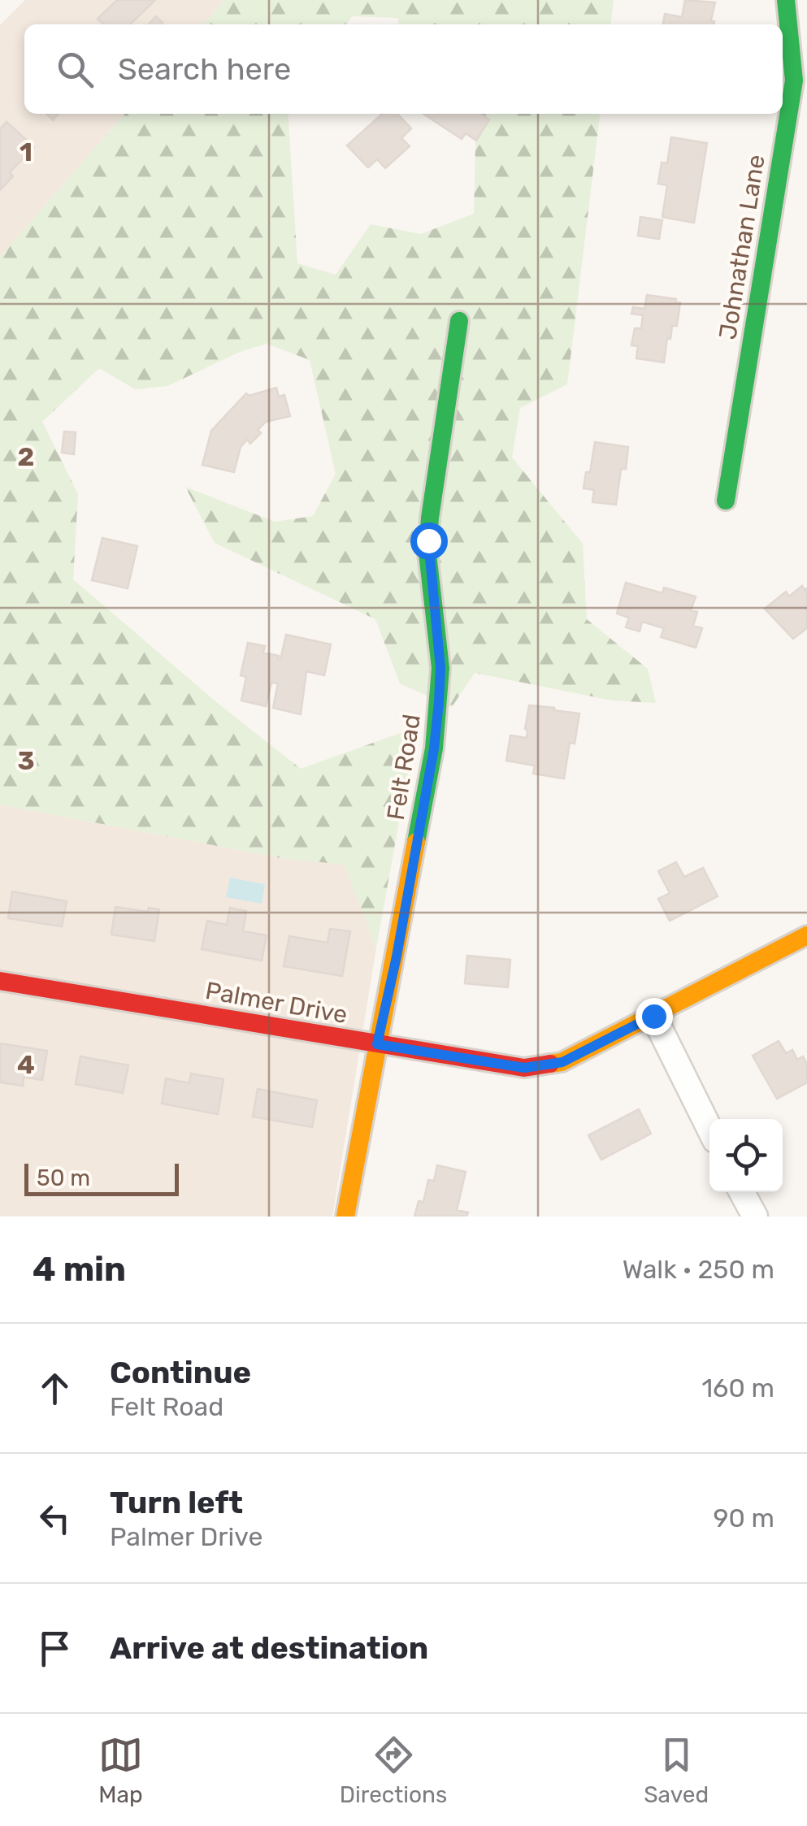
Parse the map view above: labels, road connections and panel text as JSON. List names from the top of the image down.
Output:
{
  "streets": {
    "street": ["Johnathan Lane", "Felt Road", "Palmer Drive"]
  },
  "crossings": [
    ["Felt Road", "Palmer Drive"]
  ],
  "scale_bar": "50 m",
  "page": {
    "search": "Search here",
    "scale": "50 m",
    "heading": ["4 min", "Walk · 250 m"],
    "list": [
      ["Continue", "Felt Road", "160 m"],
      ["Turn left", "Palmer Drive", "90 m"],
      "Arrive at destination"
    ],
    "nav": ["Map", "Directions", "Saved"]
  },
  "grid": {
    "rows": [
      "1",
      "2",
      "3",
      "4"
    ]
  }
}
